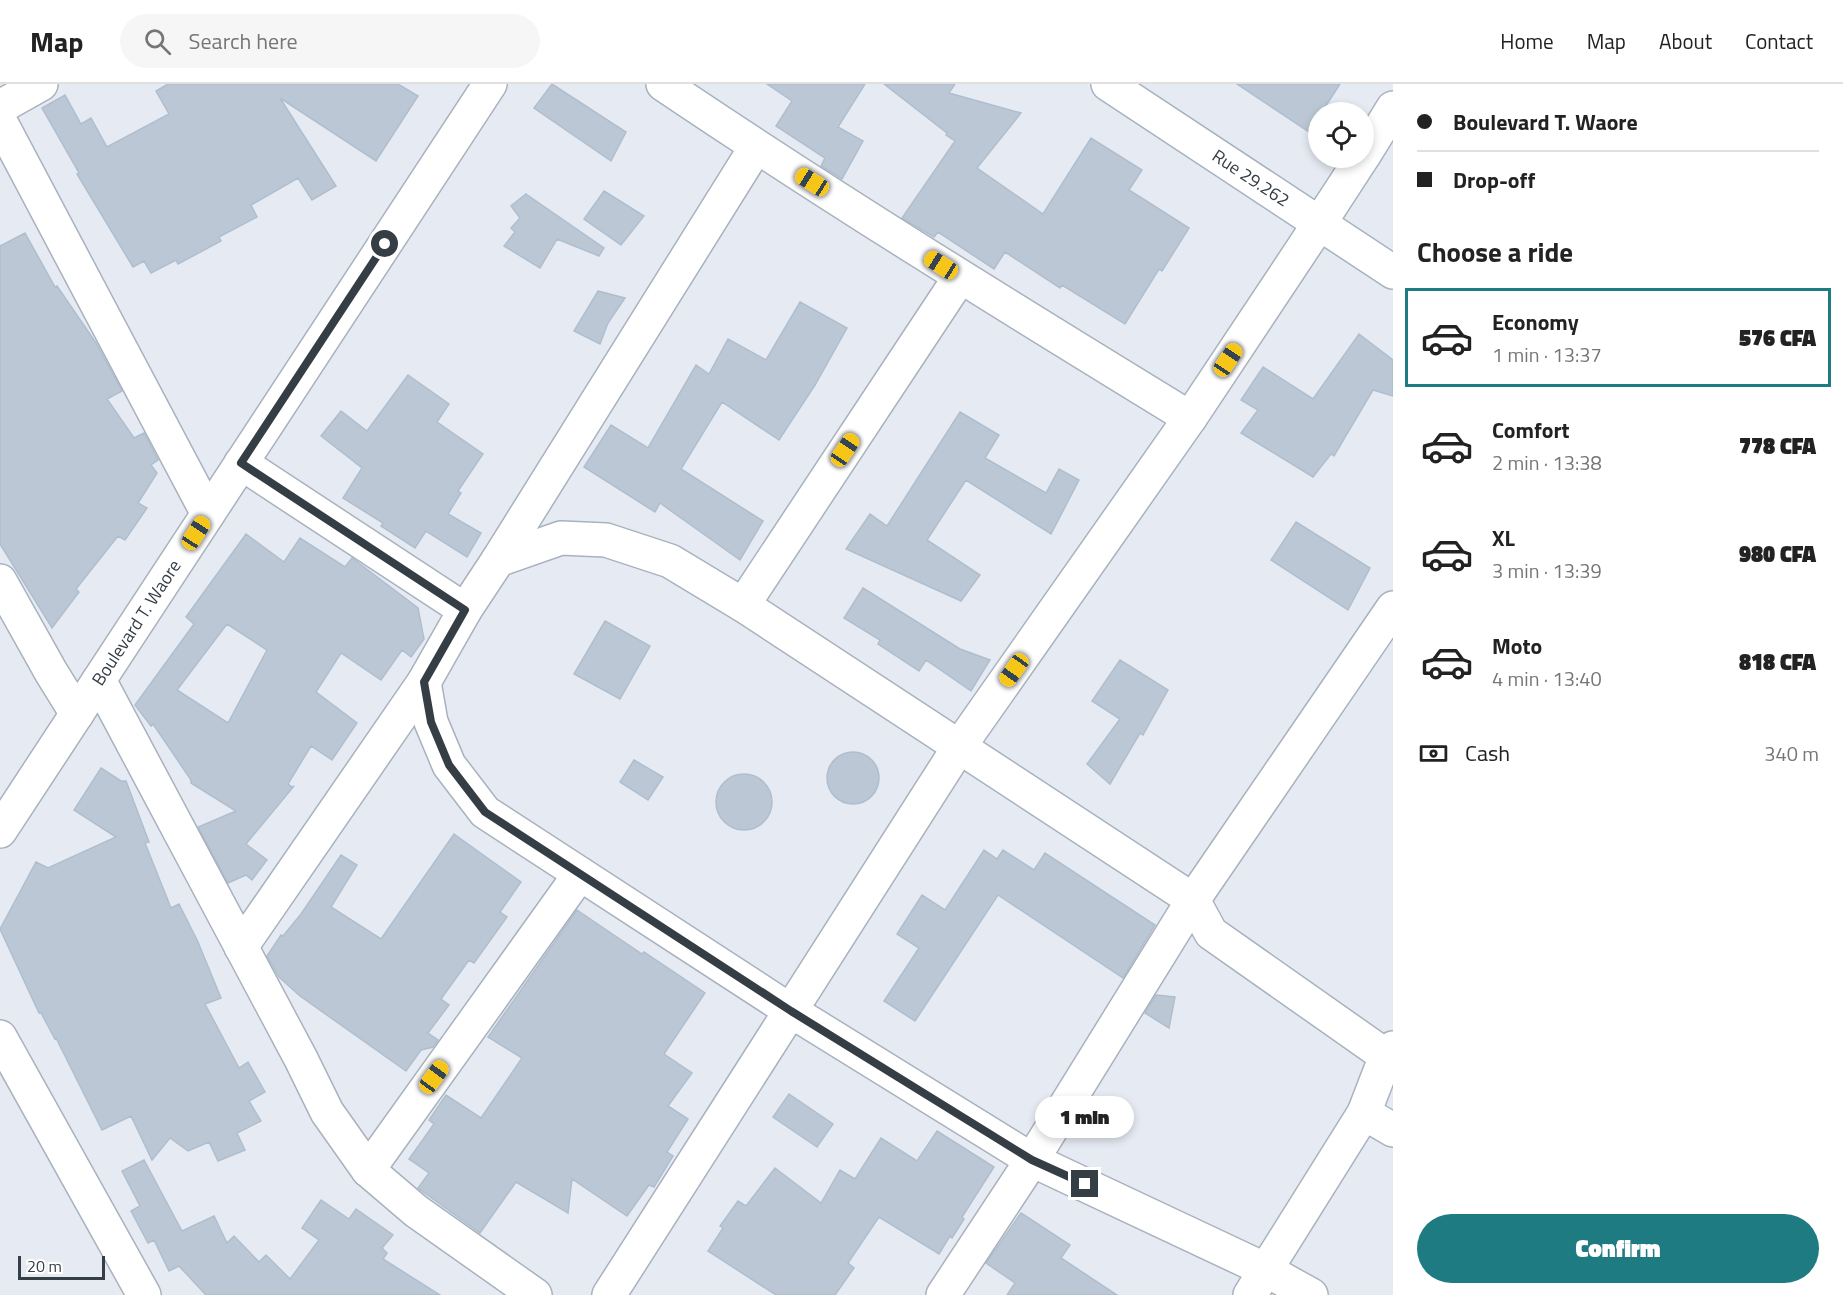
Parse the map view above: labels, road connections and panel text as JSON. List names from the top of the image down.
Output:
{
  "streets": {
    "street": ["Rue 29.262", "Boulevard T. Waore"]
  },
  "scale_bar": "20 m",
  "page": {
    "header": "Map",
    "search": "Search here",
    "nav": [
      "Home",
      "Map",
      "About",
      "Contact"
    ],
    "banner": ["Boulevard T. Waore", "Drop-off"],
    "heading": "Choose a ride",
    "list": [
      {
        "name": "Economy",
        "note": "1 min · 13:37",
        "value": "576 CFA"
      },
      {
        "name": "Comfort",
        "note": "2 min · 13:38",
        "value": "778 CFA"
      },
      {
        "name": "XL",
        "note": "3 min · 13:39",
        "value": "980 CFA"
      },
      {
        "name": "Moto",
        "note": "4 min · 13:40",
        "value": "818 CFA"
      }
    ],
    "pay": ["Cash", "340 m"],
    "bubble": "1 min",
    "buttons": "Confirm",
    "scale": "20 m"
  }
}
